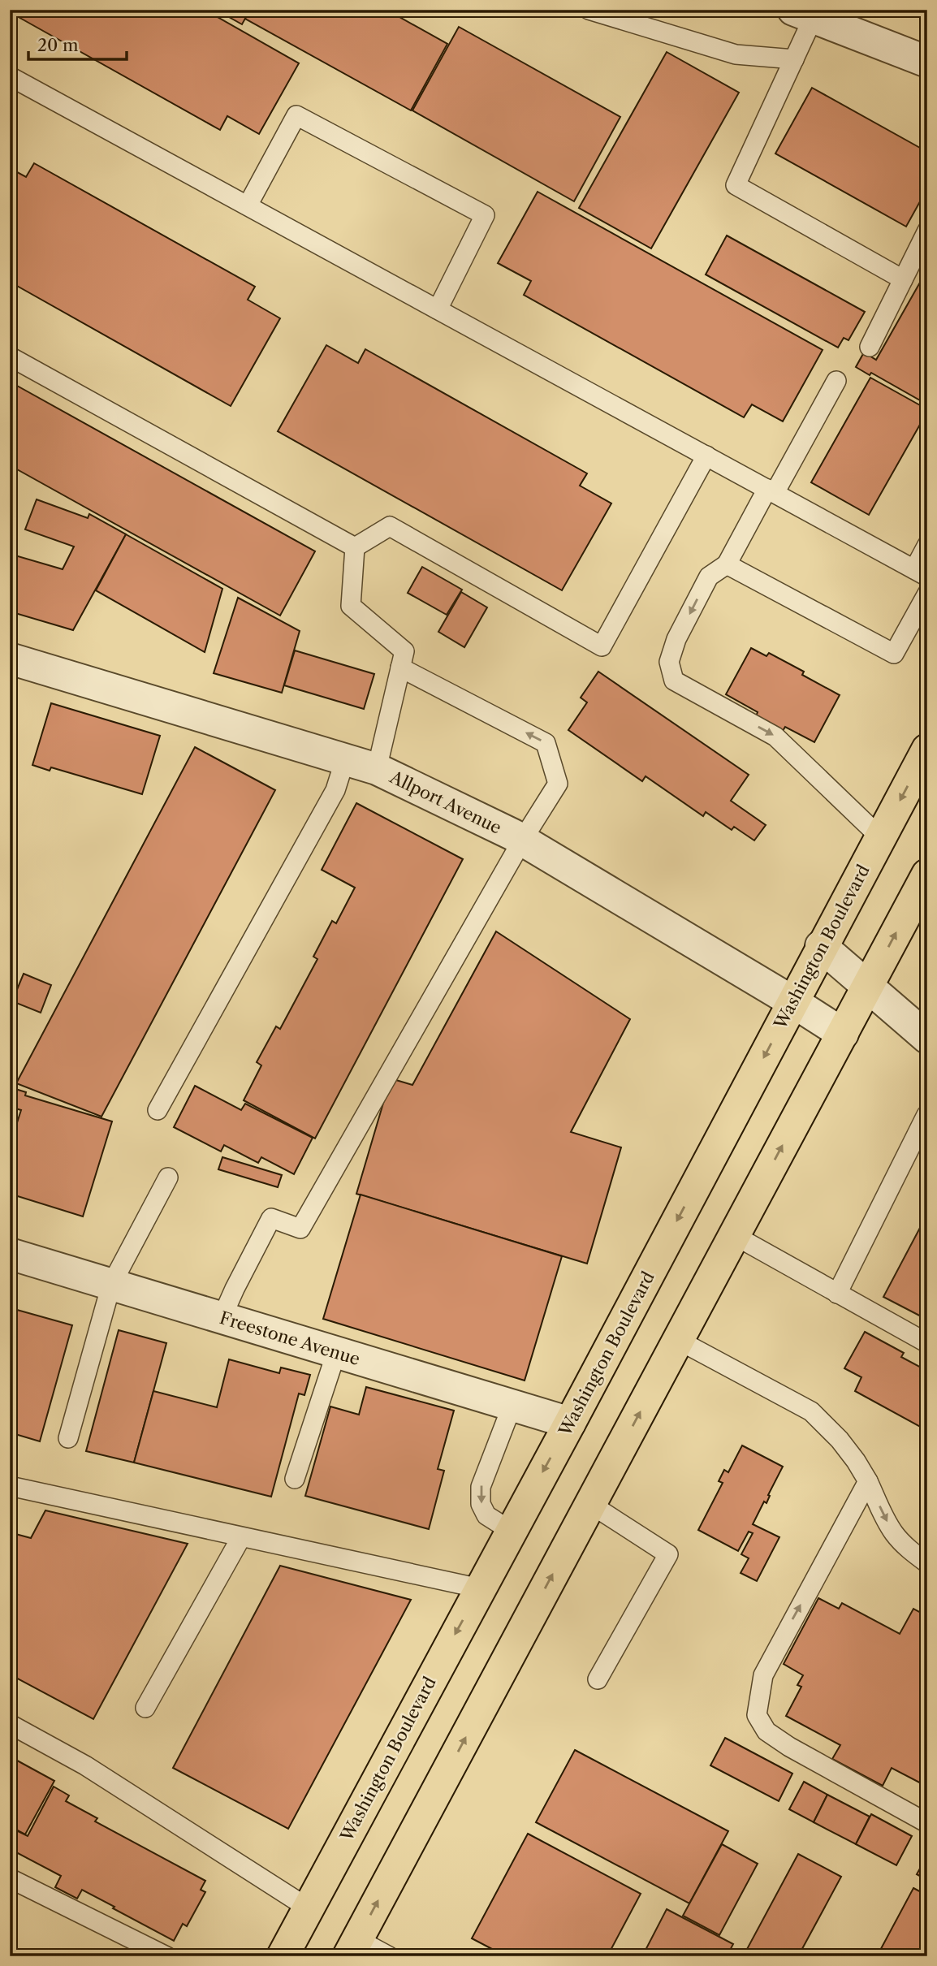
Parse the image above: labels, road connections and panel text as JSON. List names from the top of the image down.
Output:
{
  "streets": {
    "main road": ["Washington Boulevard"],
    "street": ["Allport Avenue", "Freestone Avenue"]
  },
  "crossings": [
    ["Allport Avenue", "Washington Boulevard"],
    ["Washington Boulevard", "Freestone Avenue"]
  ],
  "scale_bar": "20 m"
}
